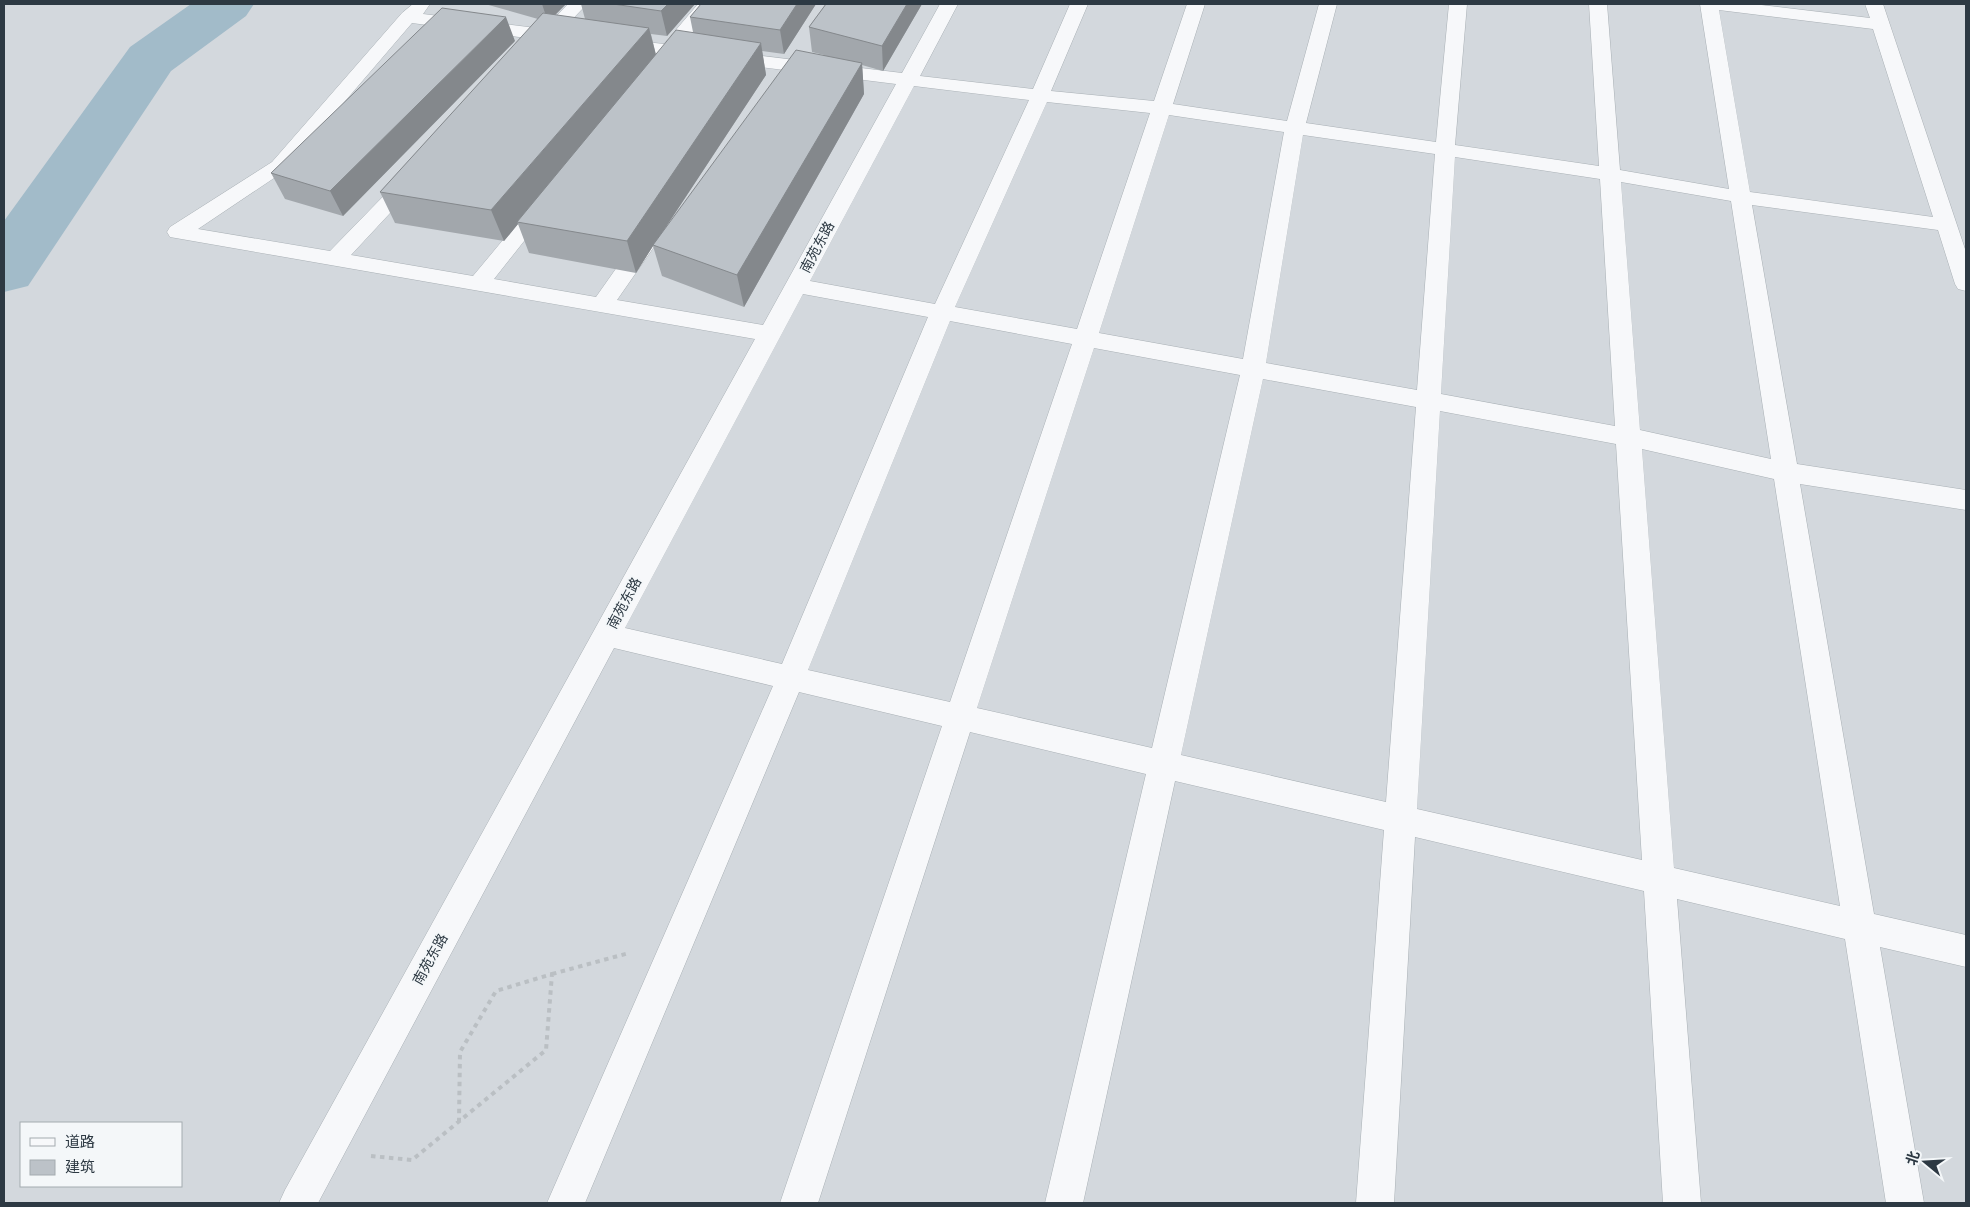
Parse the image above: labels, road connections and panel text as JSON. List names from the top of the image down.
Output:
{
  "streets": {
    "street": ["南苑东路"]
  },
  "legend": ["道路", "建筑"],
  "north": "left"
}
